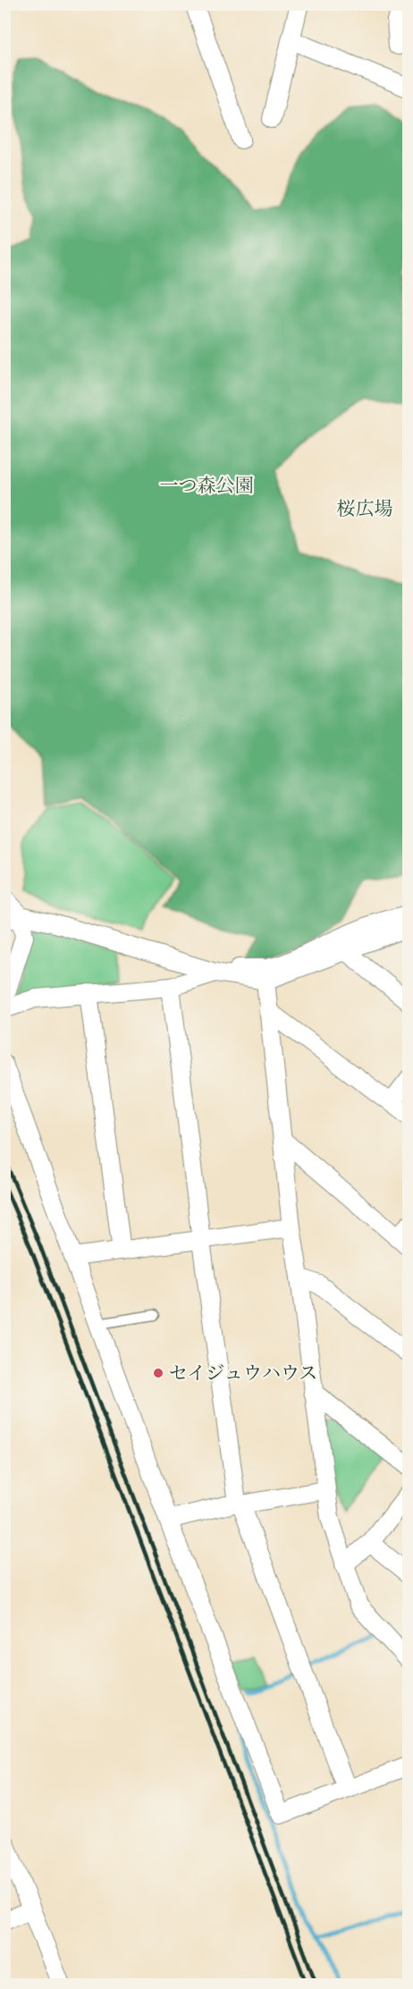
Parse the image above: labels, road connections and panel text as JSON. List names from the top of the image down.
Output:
{
  "parks": ["一つ森公園", "桜広場"],
  "places": ["セイジュウハウス"]
}
